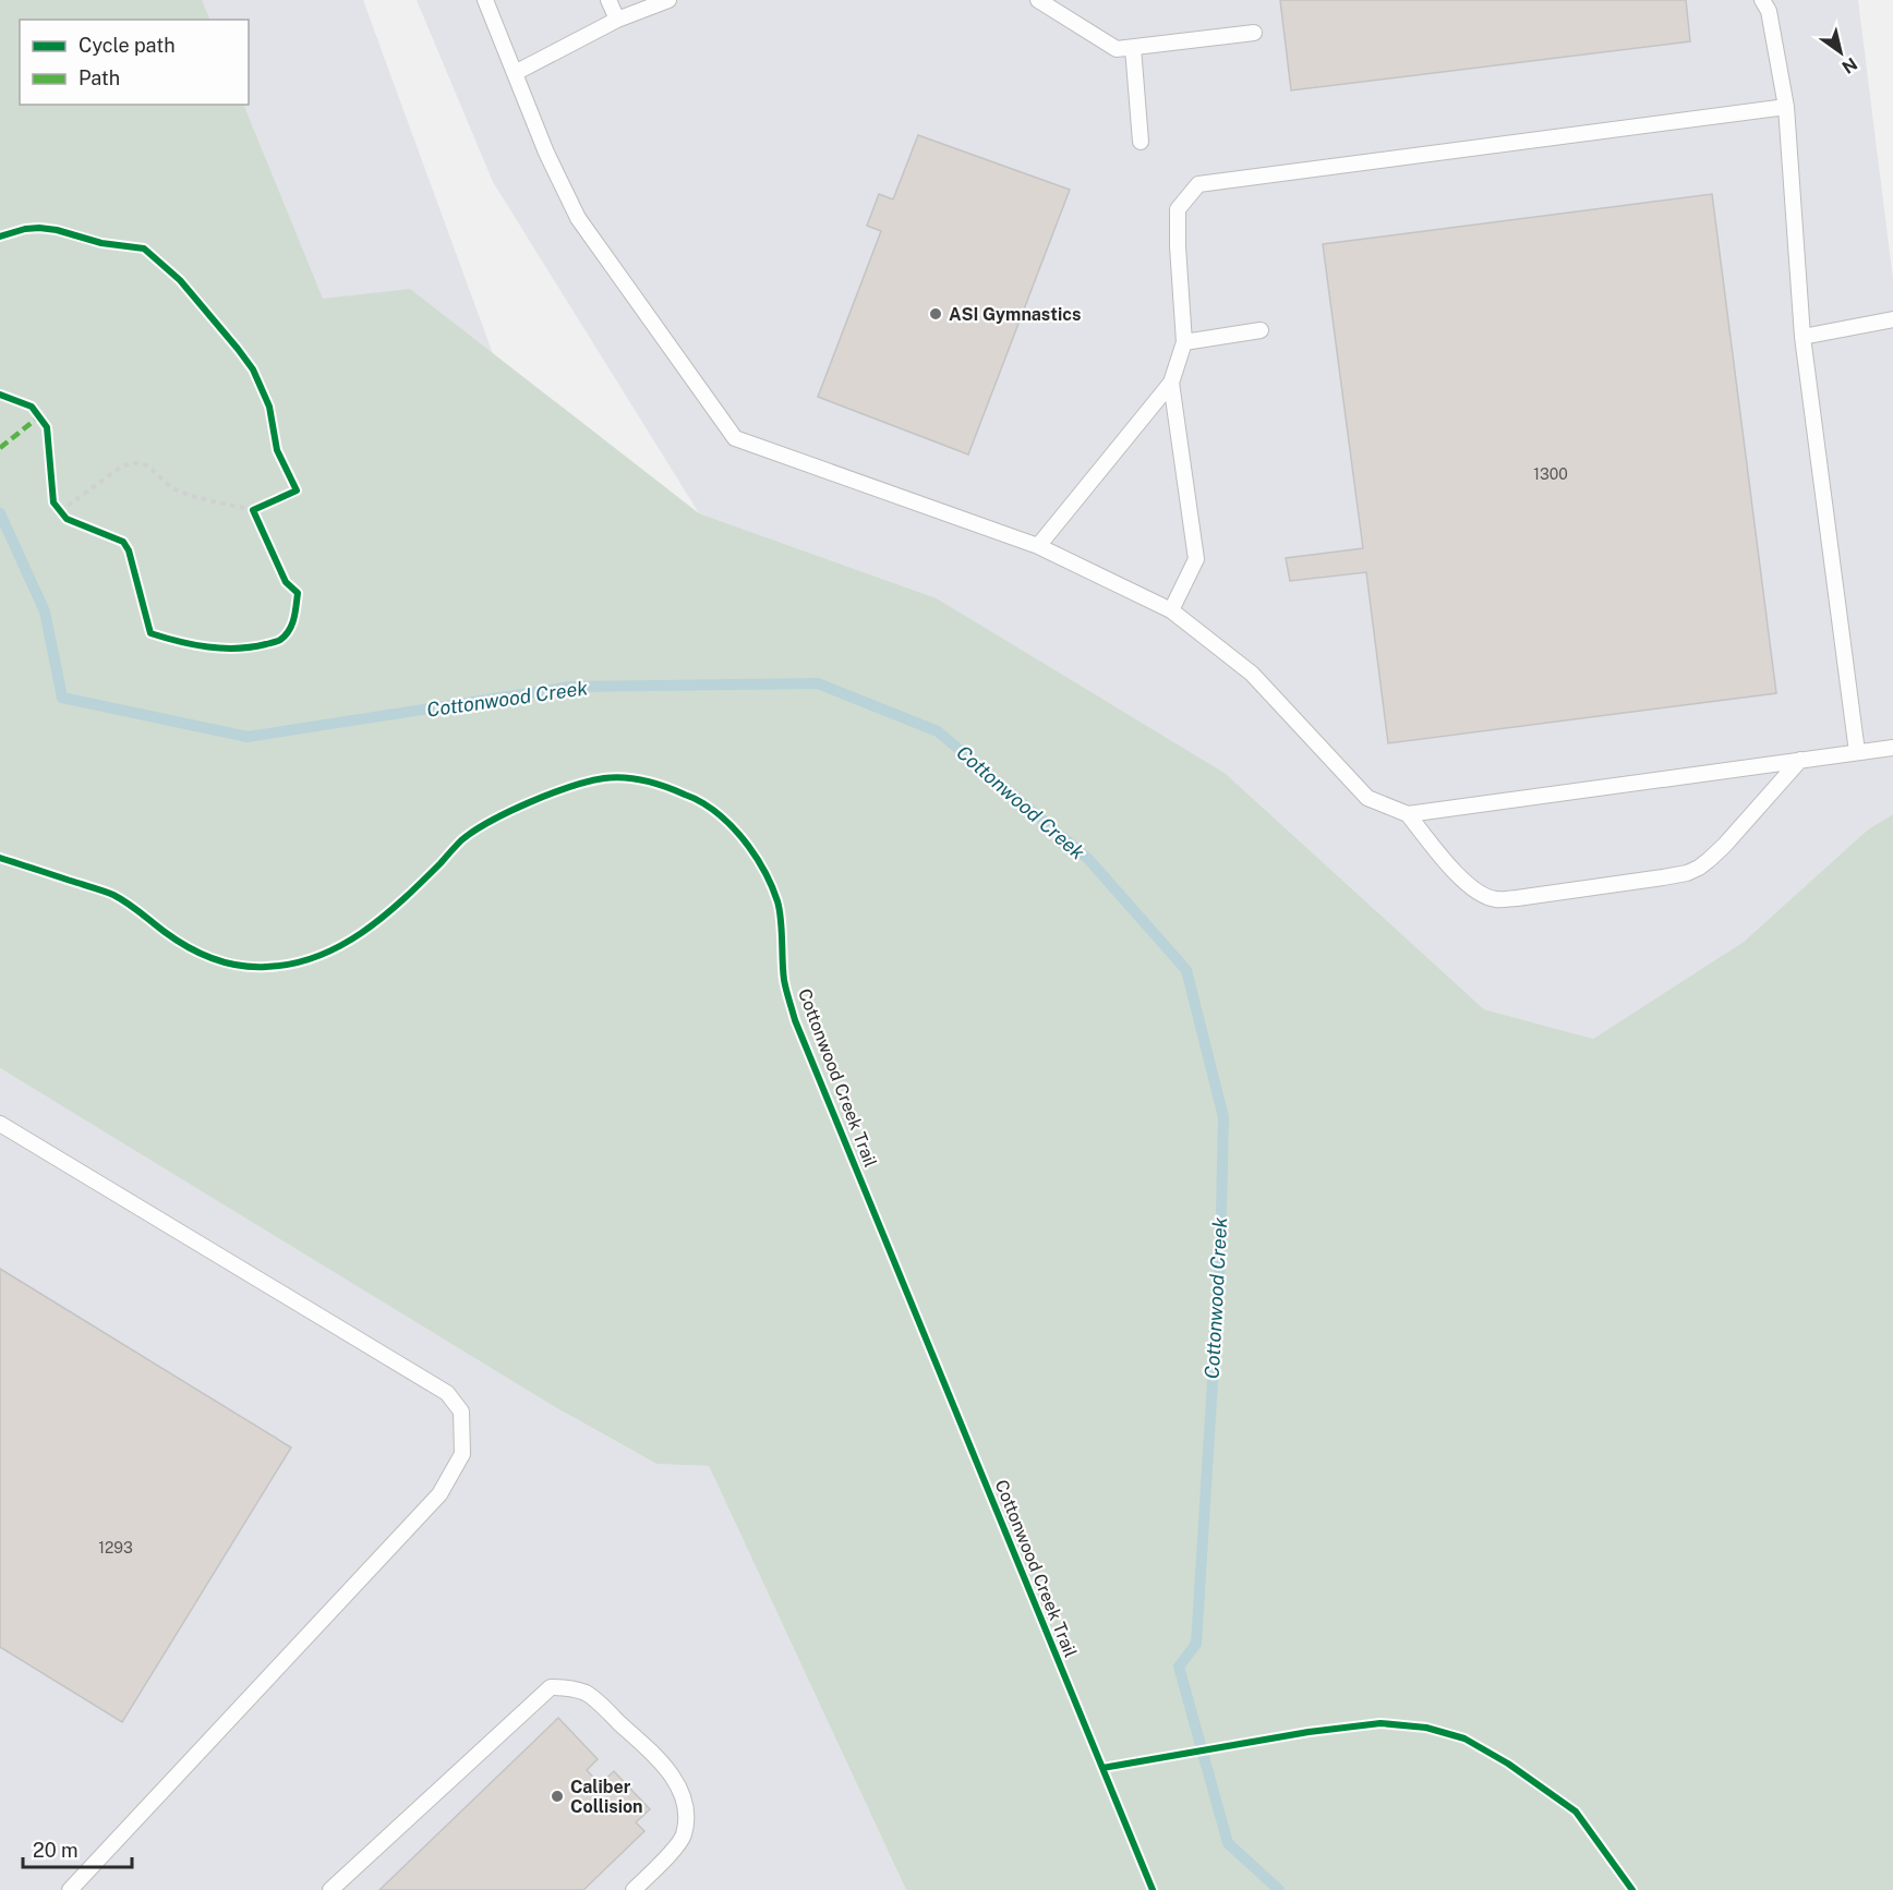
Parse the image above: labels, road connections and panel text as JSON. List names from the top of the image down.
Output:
{
  "streets": {
    "cycle path": ["Cottonwood Creek Trail"]
  },
  "water": ["Cottonwood Creek"],
  "places": ["ASI Gymnastics", "Caliber Collision"],
  "house_numbers": ["1300", "1293"],
  "legend": ["Cycle path", "Path"],
  "scale_bar": "20 m",
  "north": "bottom right"
}
